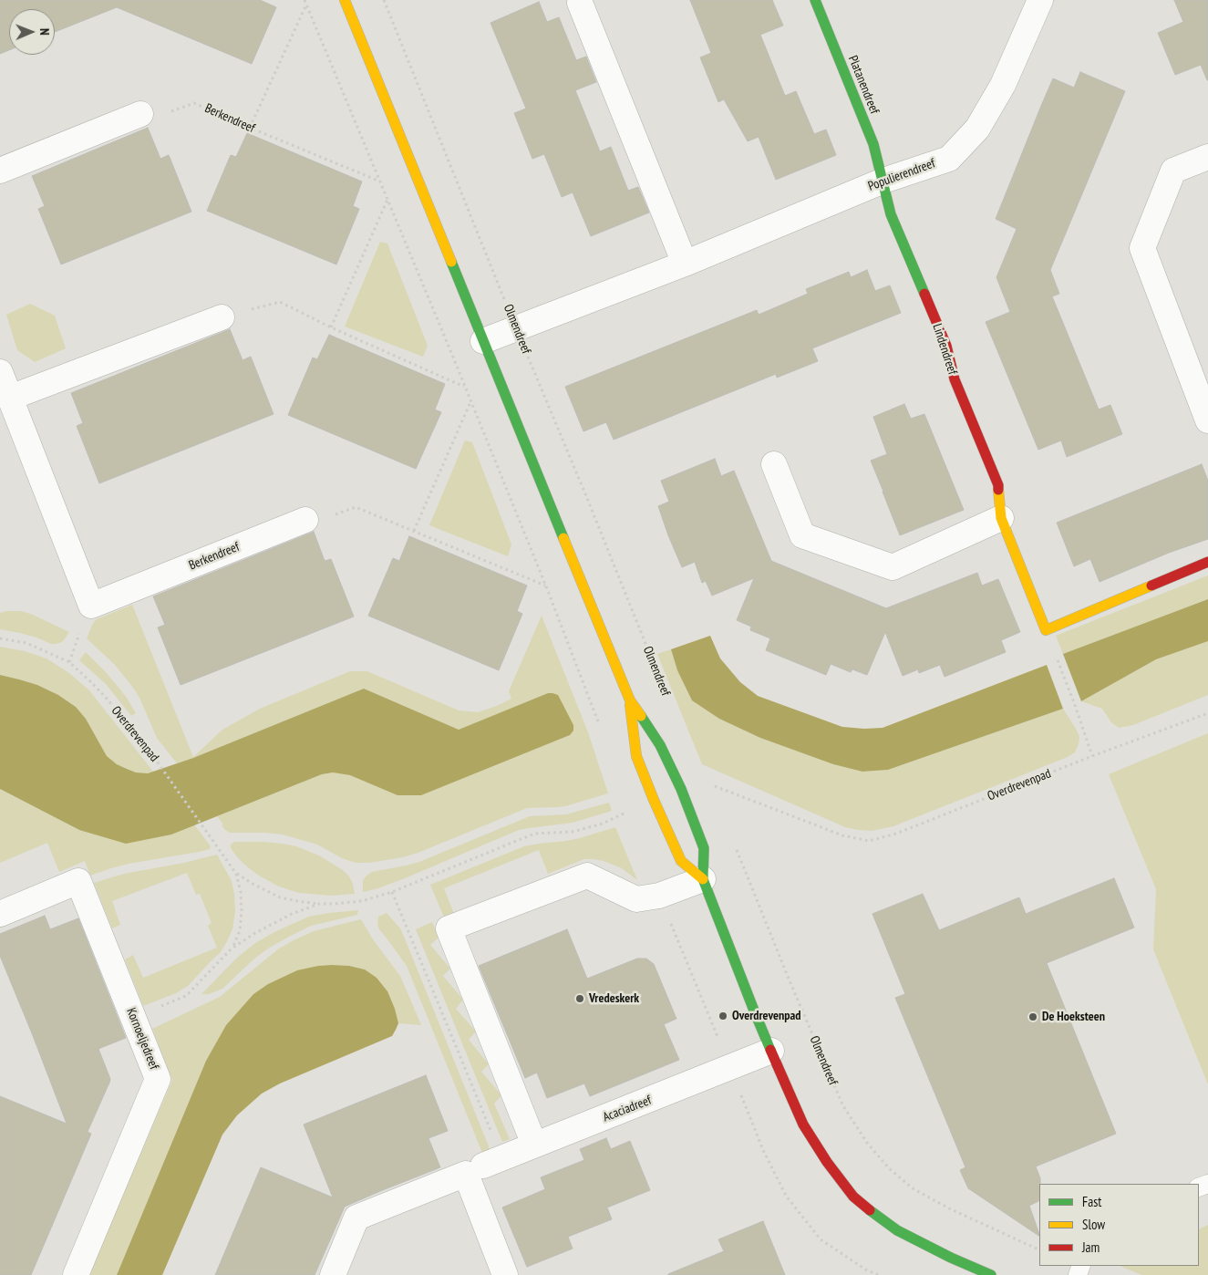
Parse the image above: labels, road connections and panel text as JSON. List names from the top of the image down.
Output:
{
  "streets": {
    "street": [
      "Platanendreef",
      "Berkendreef",
      "Populierendreef",
      "Lindendreef",
      "Kornoeljedreef",
      "Acaciadreef"
    ],
    "path": ["Olmendreef", "Overdrevenpad"]
  },
  "crossings": [
    ["Platanendreef", "Populierendreef"],
    ["Platanendreef", "Lindendreef"],
    ["Populierendreef", "Olmendreef"],
    ["Populierendreef", "Lindendreef"]
  ],
  "places": ["Vredeskerk", "Overdrevenpad", "De Hoeksteen"],
  "legend": ["Fast", "Slow", "Jam"],
  "north": "right"
}
